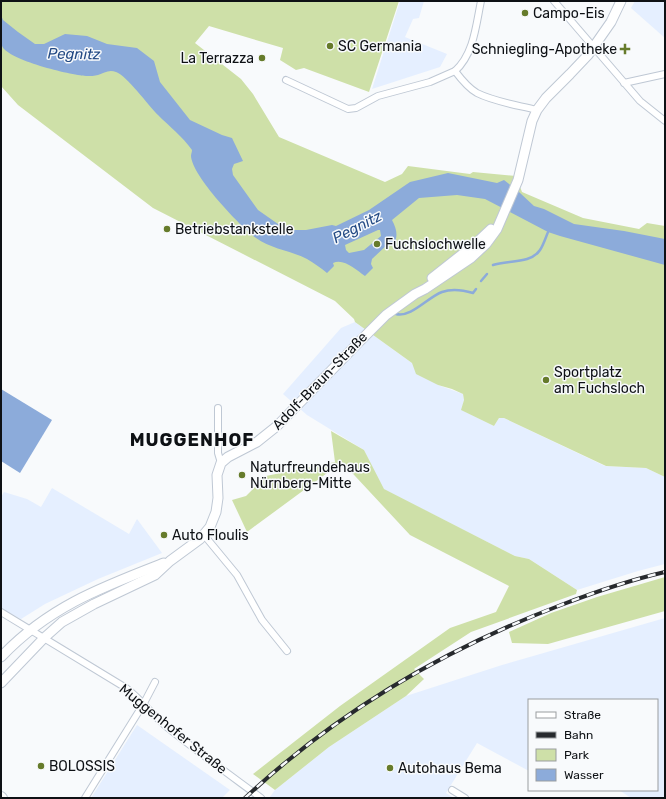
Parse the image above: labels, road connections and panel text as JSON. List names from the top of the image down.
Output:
{
  "streets": {
    "main road": ["Adolf-Braun-Straße"],
    "street": ["Muggenhofer Straße"]
  },
  "districts": ["MUGGENHOF"],
  "water": ["Pegnitz"],
  "places": {
    "other": [
      "Campo-Eis",
      "SC Germania",
      "La Terrazza",
      "Betriebstankstelle",
      "Fuchslochwelle",
      "Sportplatz am Fuchsloch",
      "Naturfreundehaus Nürnberg-Mitte",
      "Auto Floulis",
      "BOLOSSIS",
      "Autohaus Bema"
    ],
    "health": ["Schniegling-Apotheke"]
  },
  "legend": [
    "Straße",
    "Bahn",
    "Park",
    "Wasser"
  ]
}
